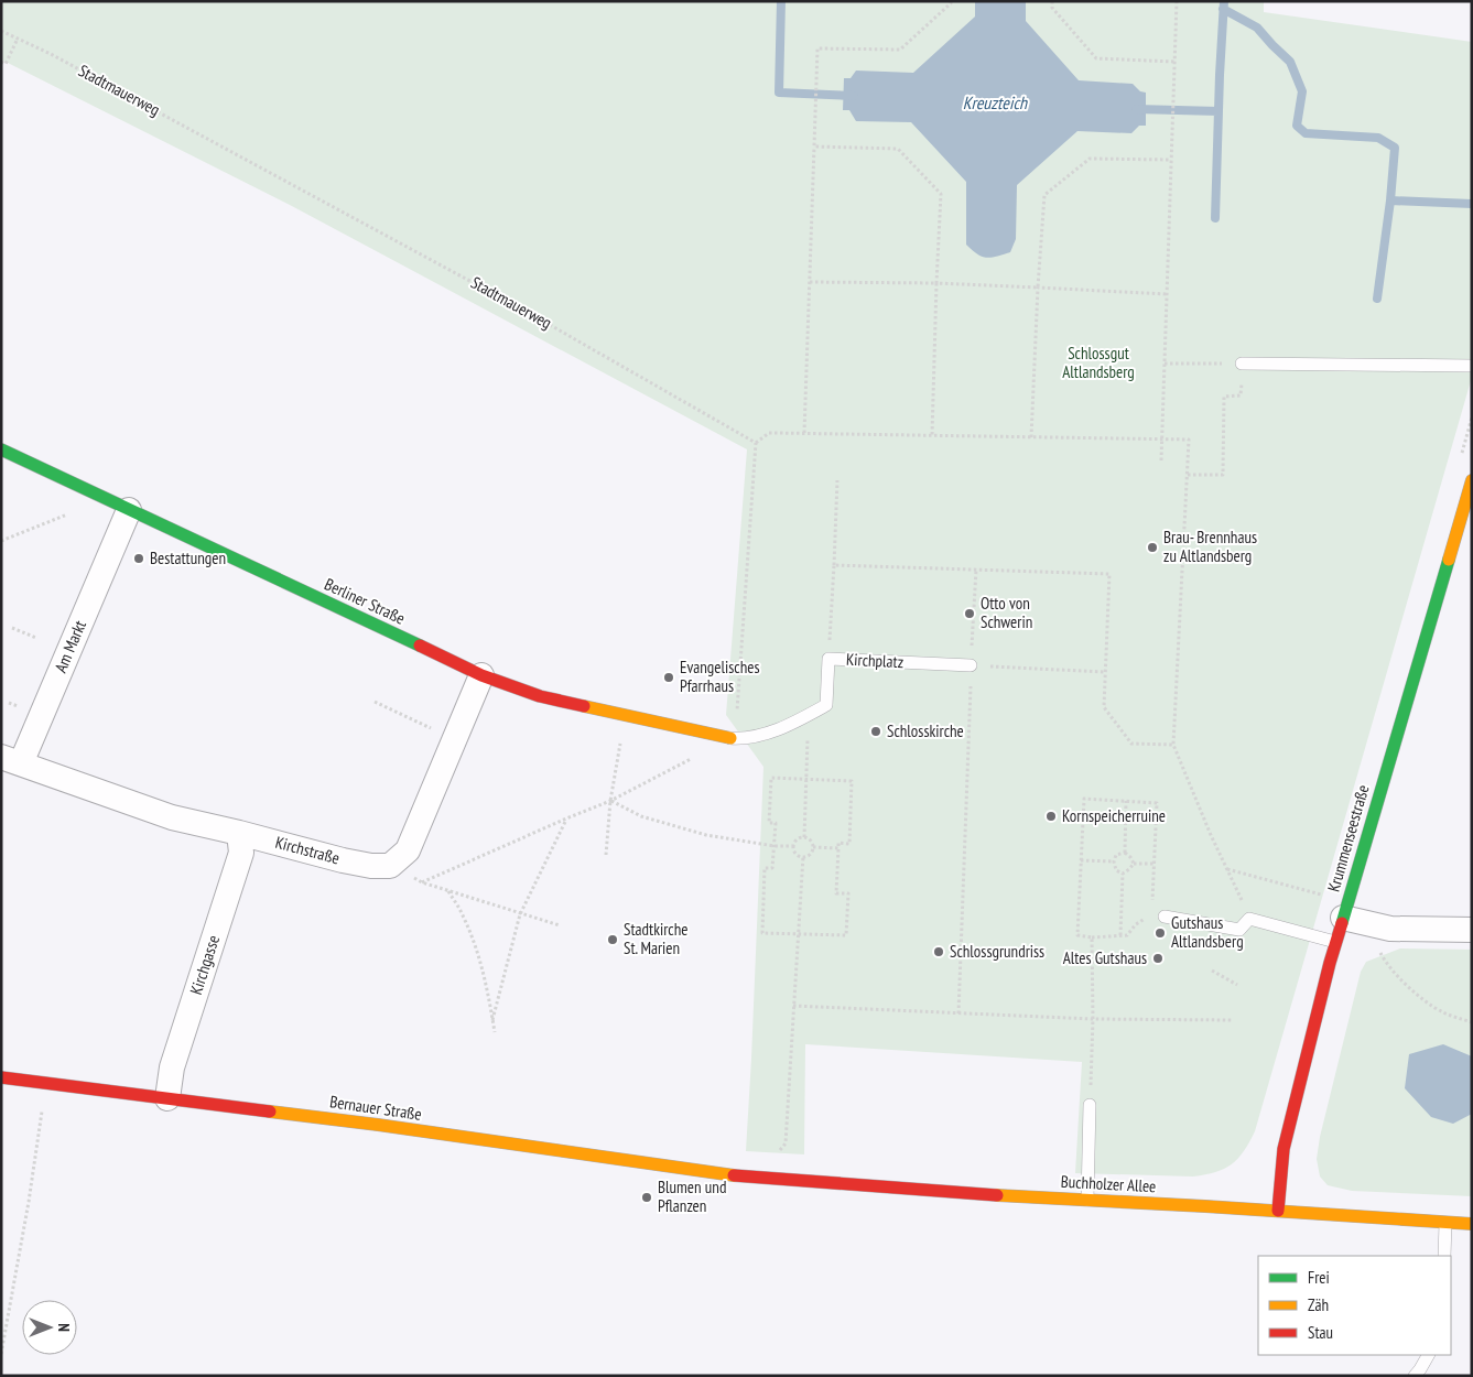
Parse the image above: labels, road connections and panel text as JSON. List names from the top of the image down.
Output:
{
  "streets": {
    "main road": [
      "Berliner Straße",
      "Krummenseestraße",
      "Bernauer Straße",
      "Buchholzer Allee"
    ],
    "street": ["Am Markt", "Kirchstraße", "Kirchgasse"],
    "lane": ["Kirchplatz"],
    "path": ["Stadtmauerweg"]
  },
  "crossings": [
    ["Berliner Straße", "Am Markt"],
    ["Berliner Straße", "Kirchplatz"],
    ["Am Markt", "Kirchstraße"],
    ["Krummenseestraße", "Buchholzer Allee"],
    ["Kirchstraße", "Kirchgasse"],
    ["Kirchgasse", "Bernauer Straße"],
    ["Bernauer Straße", "Buchholzer Allee"]
  ],
  "water": ["Kreuzteich"],
  "parks": ["Schlossgut Altlandsberg"],
  "places": [
    "Brau- Brennhaus zu Altlandsberg",
    "Bestattungen",
    "Otto von Schwerin",
    "Evangelisches Pfarrhaus",
    "Schlosskirche",
    "Kornspeicherruine",
    "Gutshaus Altlandsberg",
    "Stadtkirche St. Marien",
    "Schlossgrundriss",
    "Altes Gutshaus",
    "Blumen und Pflanzen"
  ],
  "legend": ["Frei", "Zäh", "Stau"],
  "north": "right"
}
